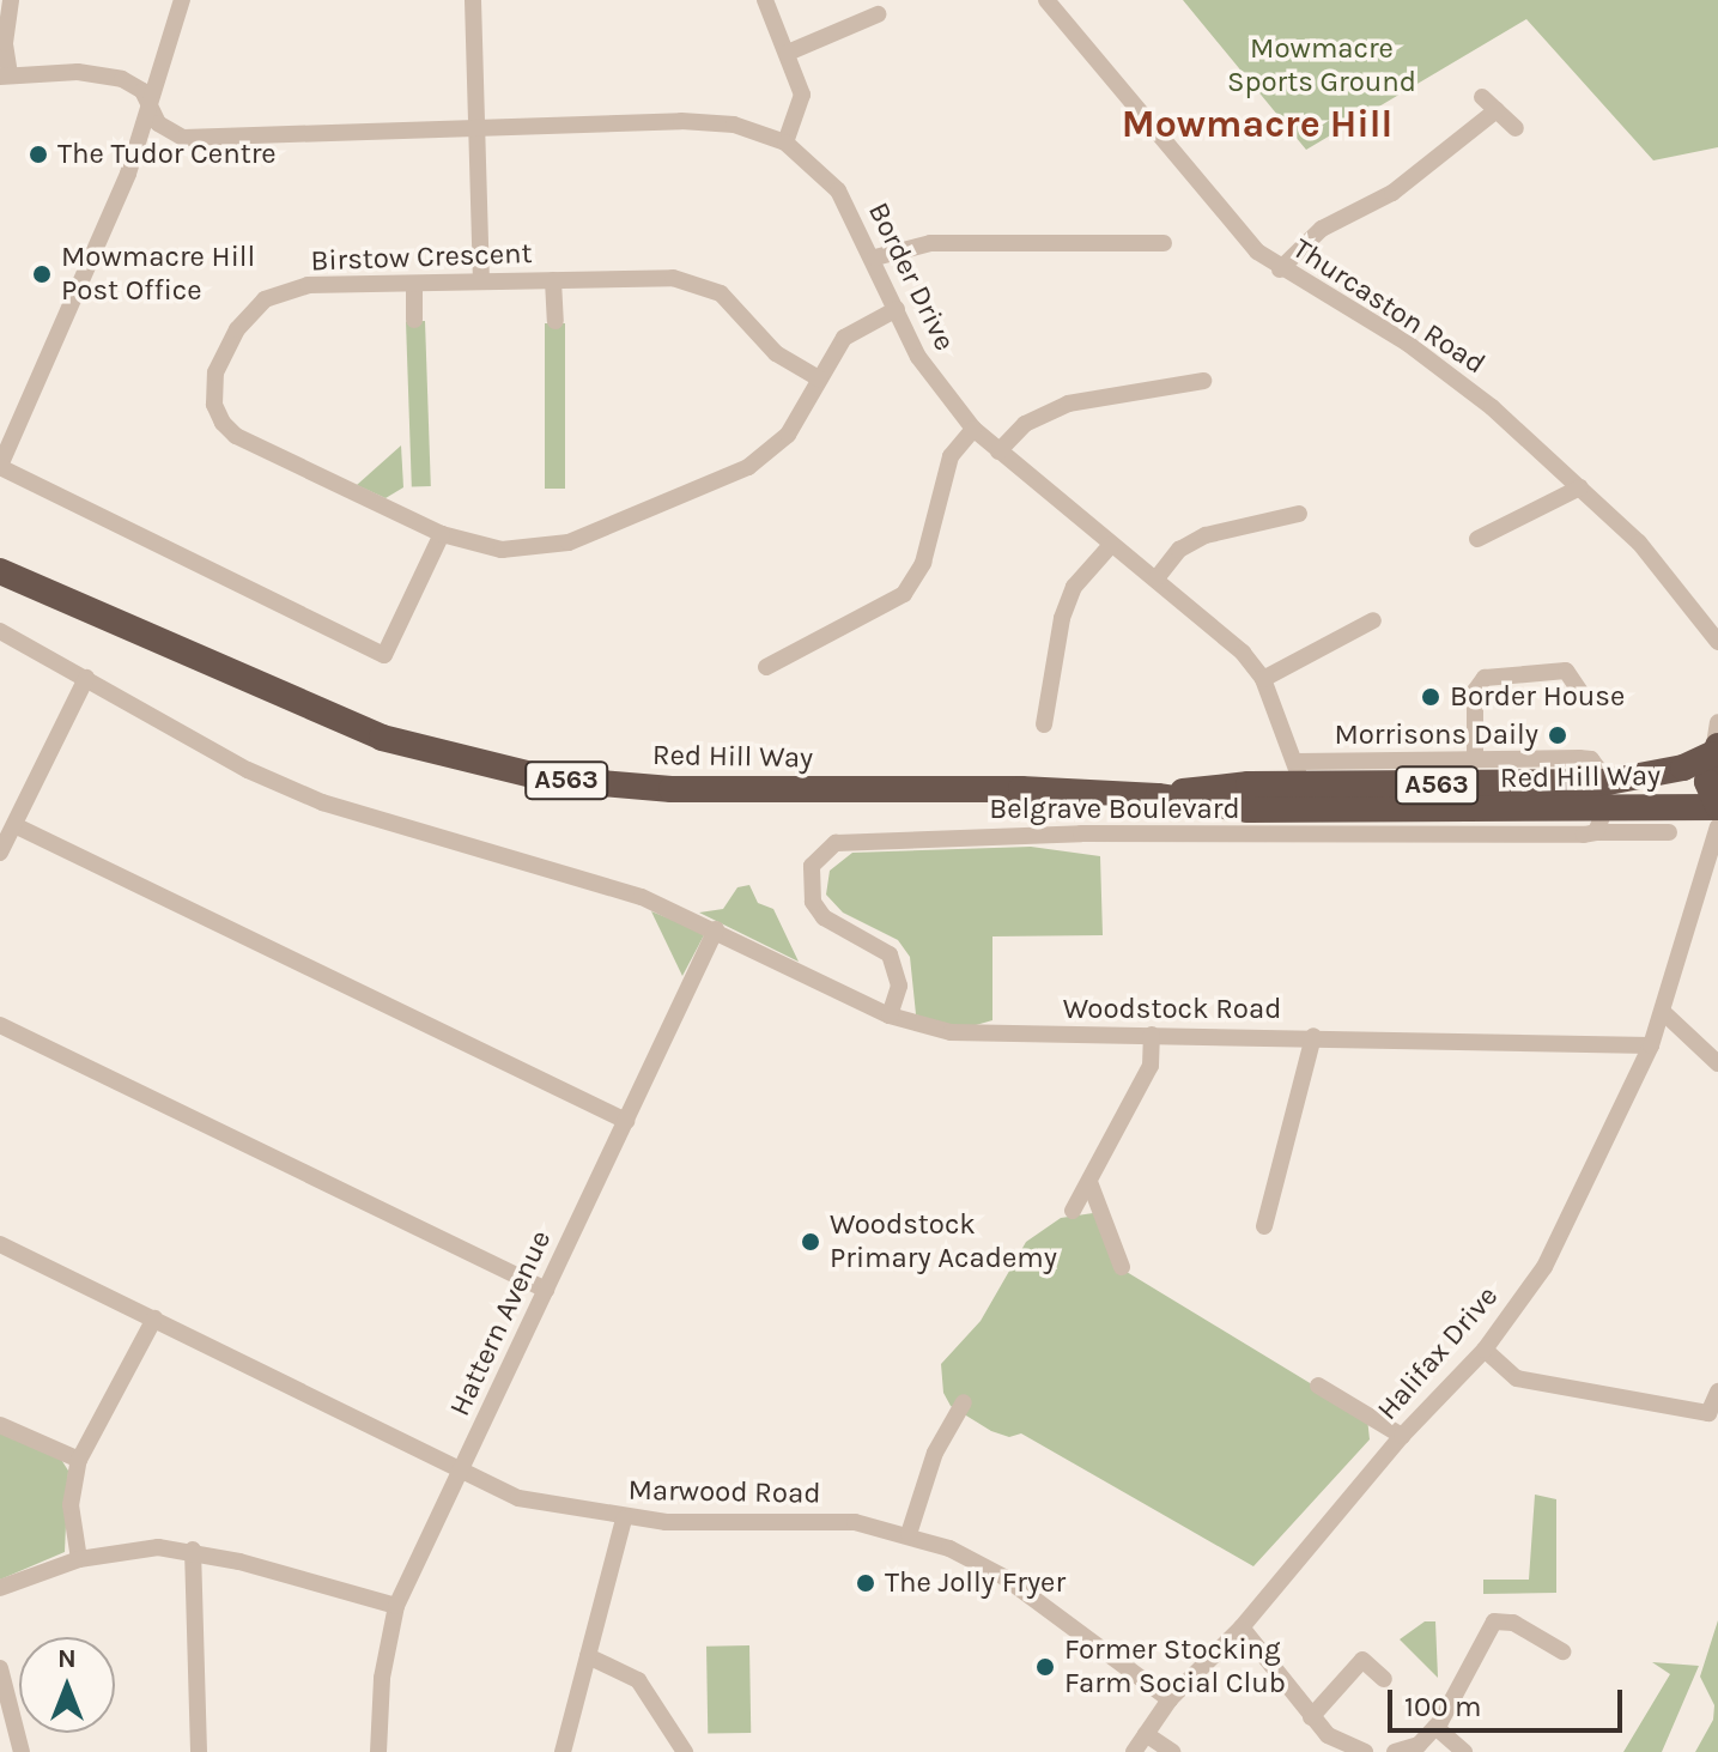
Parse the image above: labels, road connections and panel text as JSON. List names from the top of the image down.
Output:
{
  "streets": {
    "highway": ["Red Hill Way", "A563"],
    "street": [
      "Birstow Crescent",
      "Border Drive",
      "Thurcaston Road",
      "Belgrave Boulevard",
      "Woodstock Road",
      "Hattern Avenue",
      "Halifax Drive",
      "Marwood Road"
    ]
  },
  "crossings": [
    ["Birstow Crescent", "Border Drive"],
    ["Border Drive", "Red Hill Way"],
    ["Red Hill Way", "Belgrave Boulevard"],
    ["Belgrave Boulevard", "Woodstock Road"],
    ["Woodstock Road", "Hattern Avenue"],
    ["Woodstock Road", "Halifax Drive"],
    ["Hattern Avenue", "Marwood Road"],
    ["Halifax Drive", "Marwood Road"]
  ],
  "districts": ["Mowmacre Hill"],
  "parks": ["Mowmacre Sports Ground"],
  "places": [
    "The Tudor Centre",
    "Mowmacre Hill Post Office",
    "Border House",
    "Morrisons Daily",
    "Woodstock Primary Academy",
    "The Jolly Fryer",
    "Former Stocking Farm Social Club"
  ],
  "scale_bar": "100 m",
  "north": "top"
}
